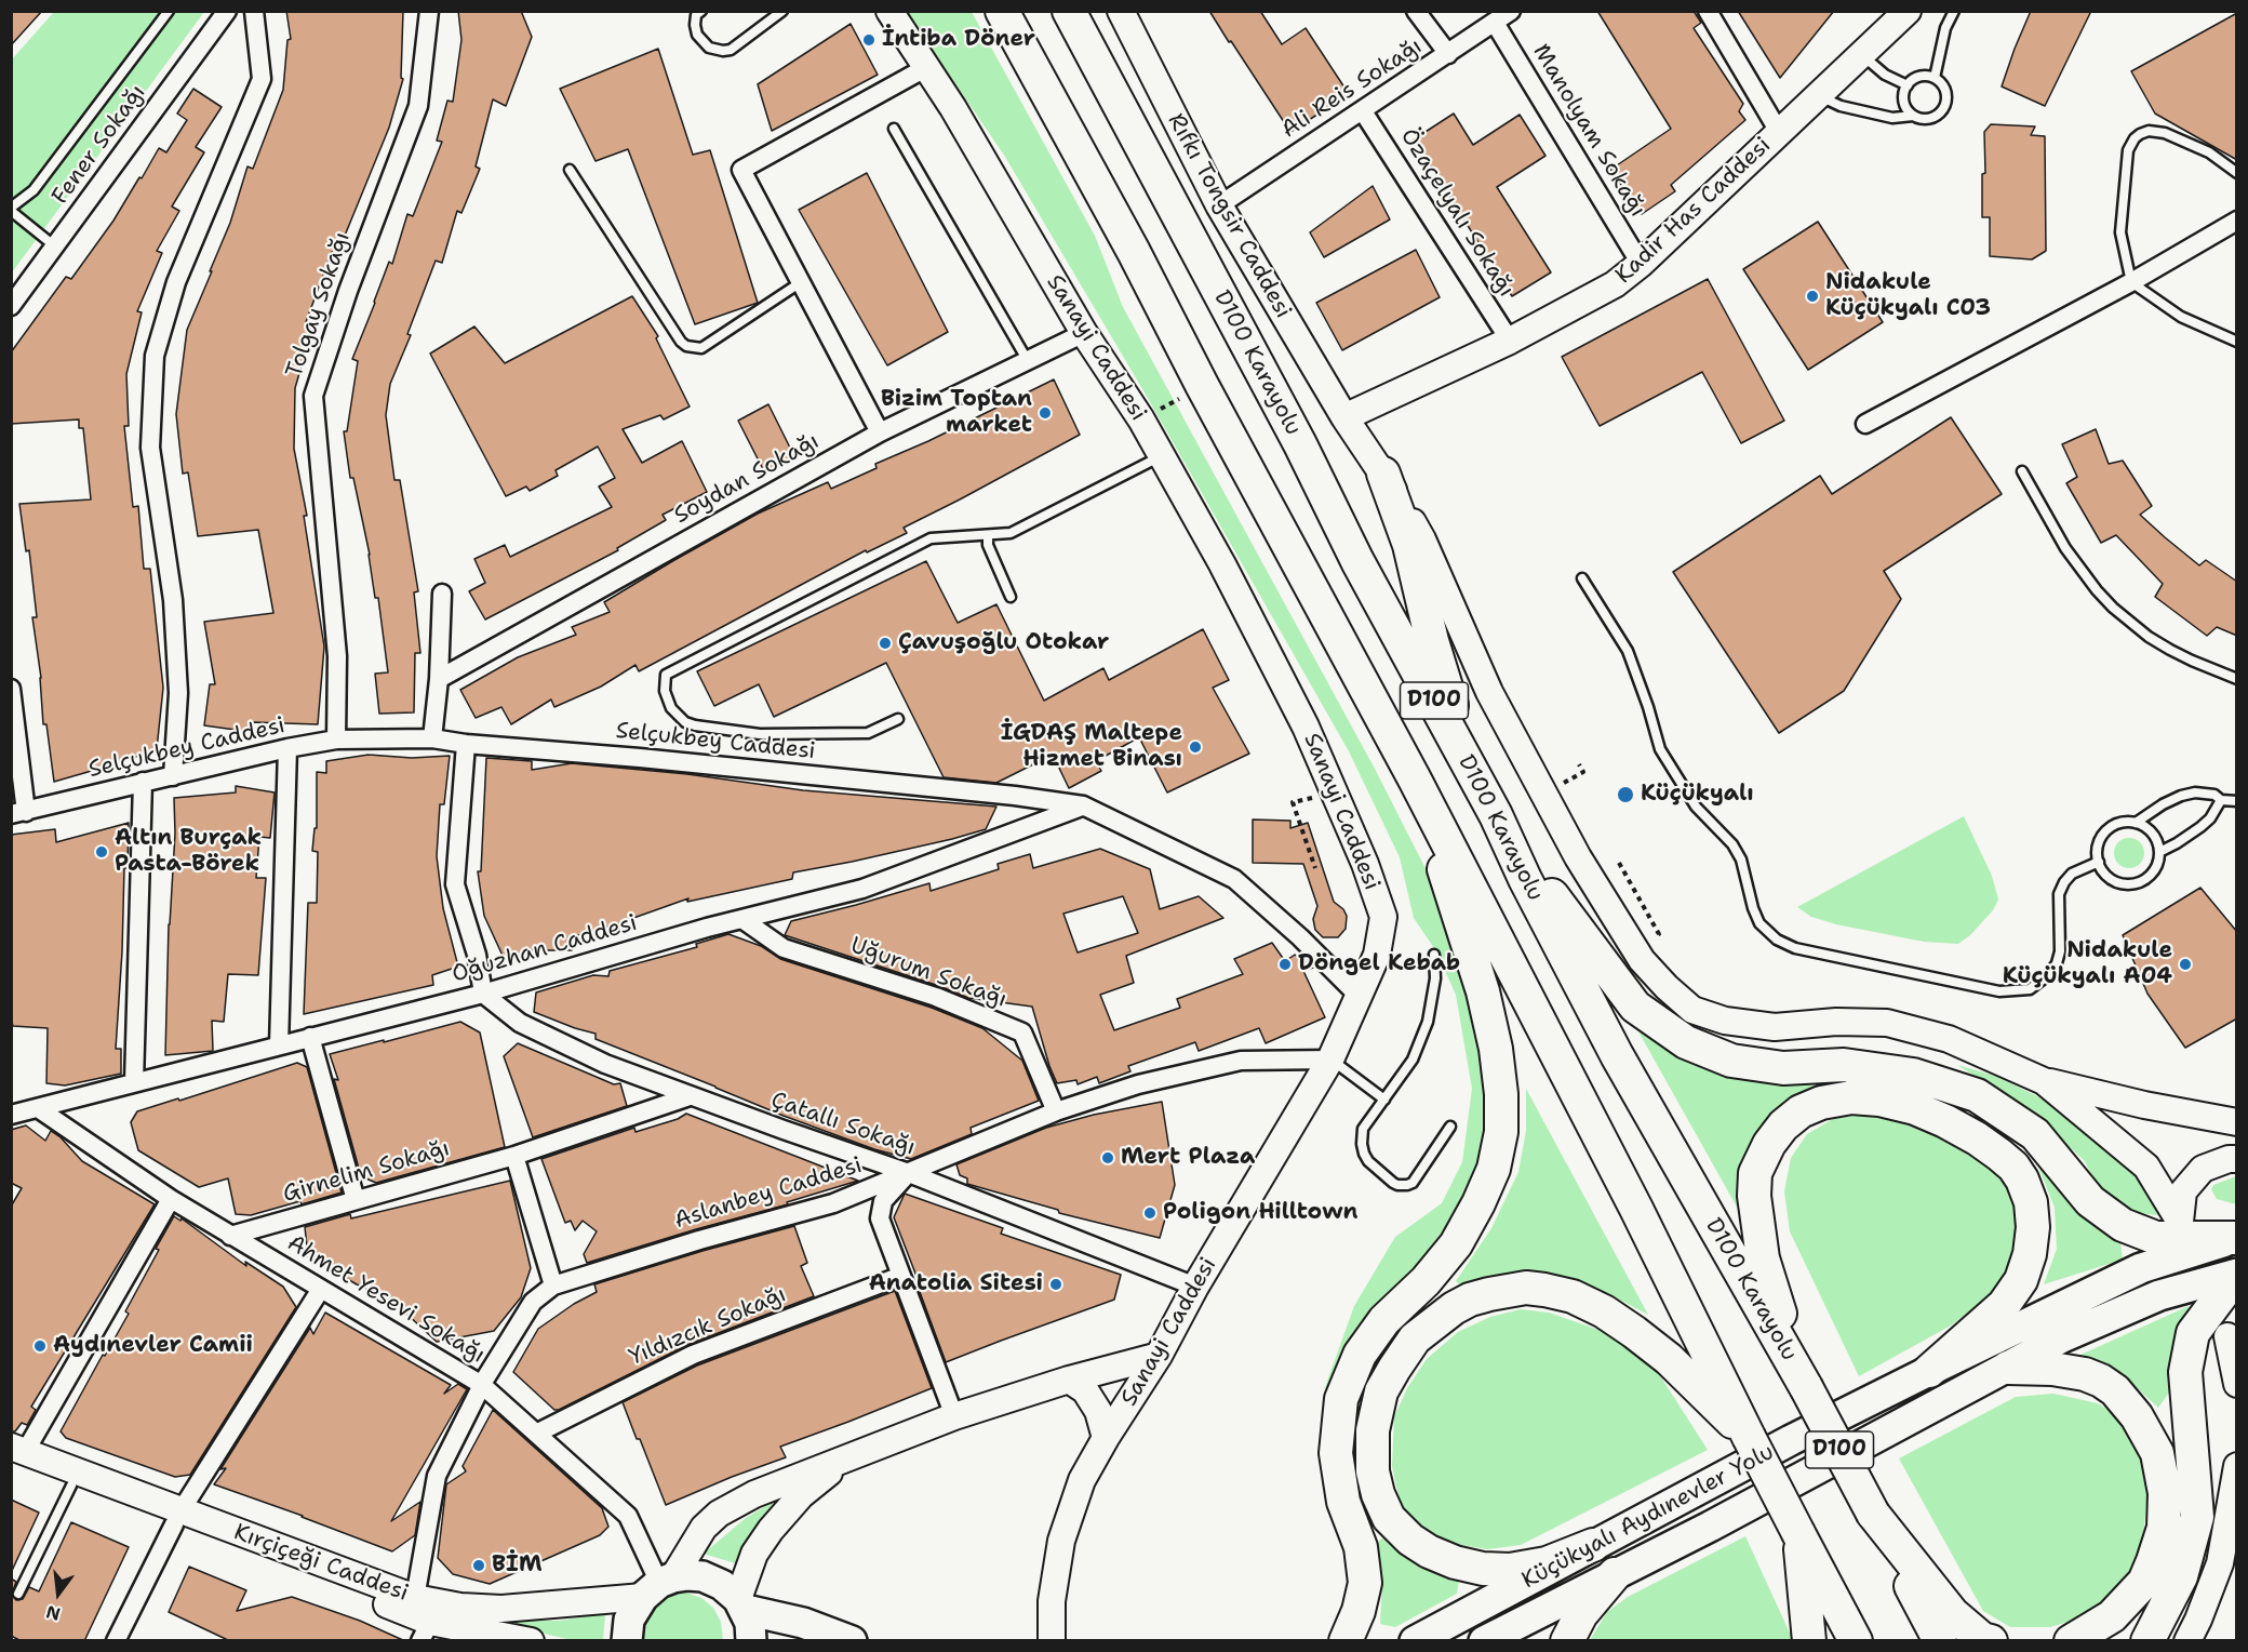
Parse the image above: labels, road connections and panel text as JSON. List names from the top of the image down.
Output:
{
  "streets": {
    "highway": ["D100 Karayolu", "D100"],
    "main road": [
      "Kadir Has Caddesi",
      "Rıfkı Tongsir Caddesi",
      "Sanayi Caddesi",
      "Küçükyalı Aydınevler Yolu",
      "Kırçiçeği Caddesi"
    ],
    "street": [
      "Ali Reis Sokağı",
      "Manolyam Sokağı",
      "Fener Sokağı",
      "Özaçelyalı Sokağı",
      "Tolgay Sokağı",
      "Soydan Sokağı",
      "Selçukbey Caddesi",
      "Oğuzhan Caddesi",
      "Uğurum Sokağı",
      "Çatallı Sokağı",
      "Girnelim Sokağı",
      "Aslanbey Caddesi",
      "Ahmet Yesevi Sokağı",
      "Yıldızcık Sokağı"
    ]
  },
  "crossings": [
    ["Ali Reis Sokağı", "Manolyam Sokağı"],
    ["Ali Reis Sokağı", "Özaçelyalı Sokağı"],
    ["Ali Reis Sokağı", "Rıfkı Tongsir Caddesi"],
    ["Manolyam Sokağı", "Kadir Has Caddesi"],
    ["Kadir Has Caddesi", "Özaçelyalı Sokağı"],
    ["Kadir Has Caddesi", "Rıfkı Tongsir Caddesi"],
    ["Tolgay Sokağı", "Selçukbey Caddesi"],
    ["Sanayi Caddesi", "Soydan Sokağı"],
    ["Sanayi Caddesi", "Selçukbey Caddesi"],
    ["Sanayi Caddesi", "Çatallı Sokağı"],
    ["Sanayi Caddesi", "Aslanbey Caddesi"],
    ["Selçukbey Caddesi", "Oğuzhan Caddesi"],
    ["Oğuzhan Caddesi", "Uğurum Sokağı"],
    ["Oğuzhan Caddesi", "Çatallı Sokağı"],
    ["Oğuzhan Caddesi", "Ahmet Yesevi Sokağı"],
    ["Uğurum Sokağı", "Aslanbey Caddesi"],
    ["Çatallı Sokağı", "Girnelim Sokağı"],
    ["Çatallı Sokağı", "Aslanbey Caddesi"],
    ["Girnelim Sokağı", "Ahmet Yesevi Sokağı"],
    ["Aslanbey Caddesi", "Ahmet Yesevi Sokağı"],
    ["Aslanbey Caddesi", "Kırçiçeği Caddesi"],
    ["Ahmet Yesevi Sokağı", "Yıldızcık Sokağı"],
    ["Ahmet Yesevi Sokağı", "Kırçiçeği Caddesi"]
  ],
  "places": [
    "İntiba Döner",
    "Nidakule Küçükyalı C03",
    "Bizim Toptan market",
    "Çavuşoğlu Otokar",
    "İGDAŞ Maltepe Hizmet Binası",
    "Küçükyalı",
    "Altın Burçak Pasta-Börek",
    "Döngel Kebab",
    "Nidakule Küçükyalı A04",
    "Mert Plaza",
    "Poligon Hilltown",
    "Anatolia Sitesi",
    "Aydınevler Camii",
    "BİM"
  ],
  "north": "bottom"
}
